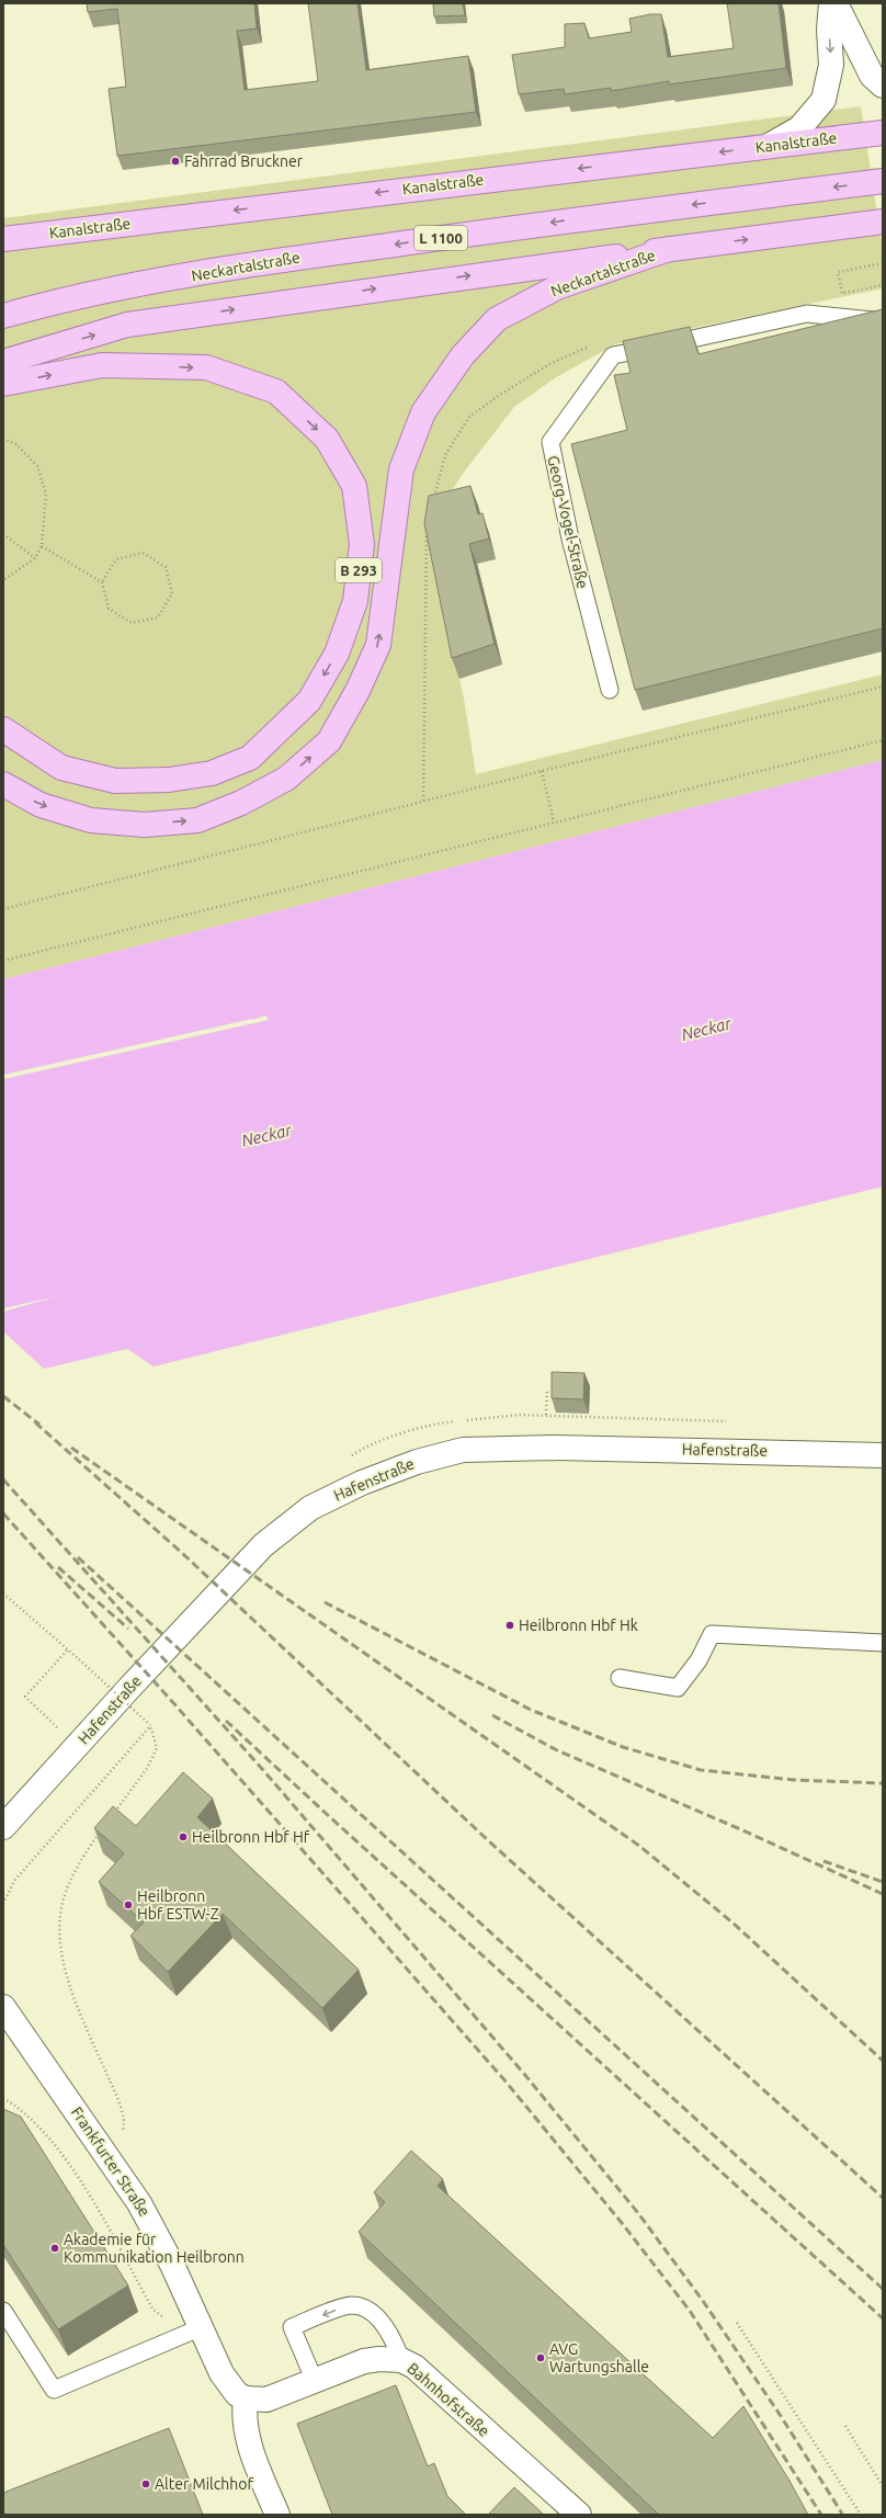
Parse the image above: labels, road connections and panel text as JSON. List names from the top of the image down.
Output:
{
  "streets": {
    "main road": [
      "Kanalstraße",
      "L 1100",
      "Neckartalstraße",
      "B 293"
    ],
    "street": ["Hafenstraße", "Frankfurter Straße", "Bahnhofstraße"],
    "lane": ["Georg-Vogel-Straße"]
  },
  "crossings": [
    ["Frankfurter Straße", "Bahnhofstraße"]
  ],
  "one_way": ["Kanalstraße"],
  "water": ["Neckar"],
  "places": [
    "Fahrrad Bruckner",
    "Heilbronn Hbf Hk",
    "Heilbronn Hbf Hf",
    "Heilbronn Hbf ESTW-Z",
    "Akademie für Kommunikation Heilbronn",
    "AVG Wartungshalle",
    "Alter Milchhof"
  ]
}
